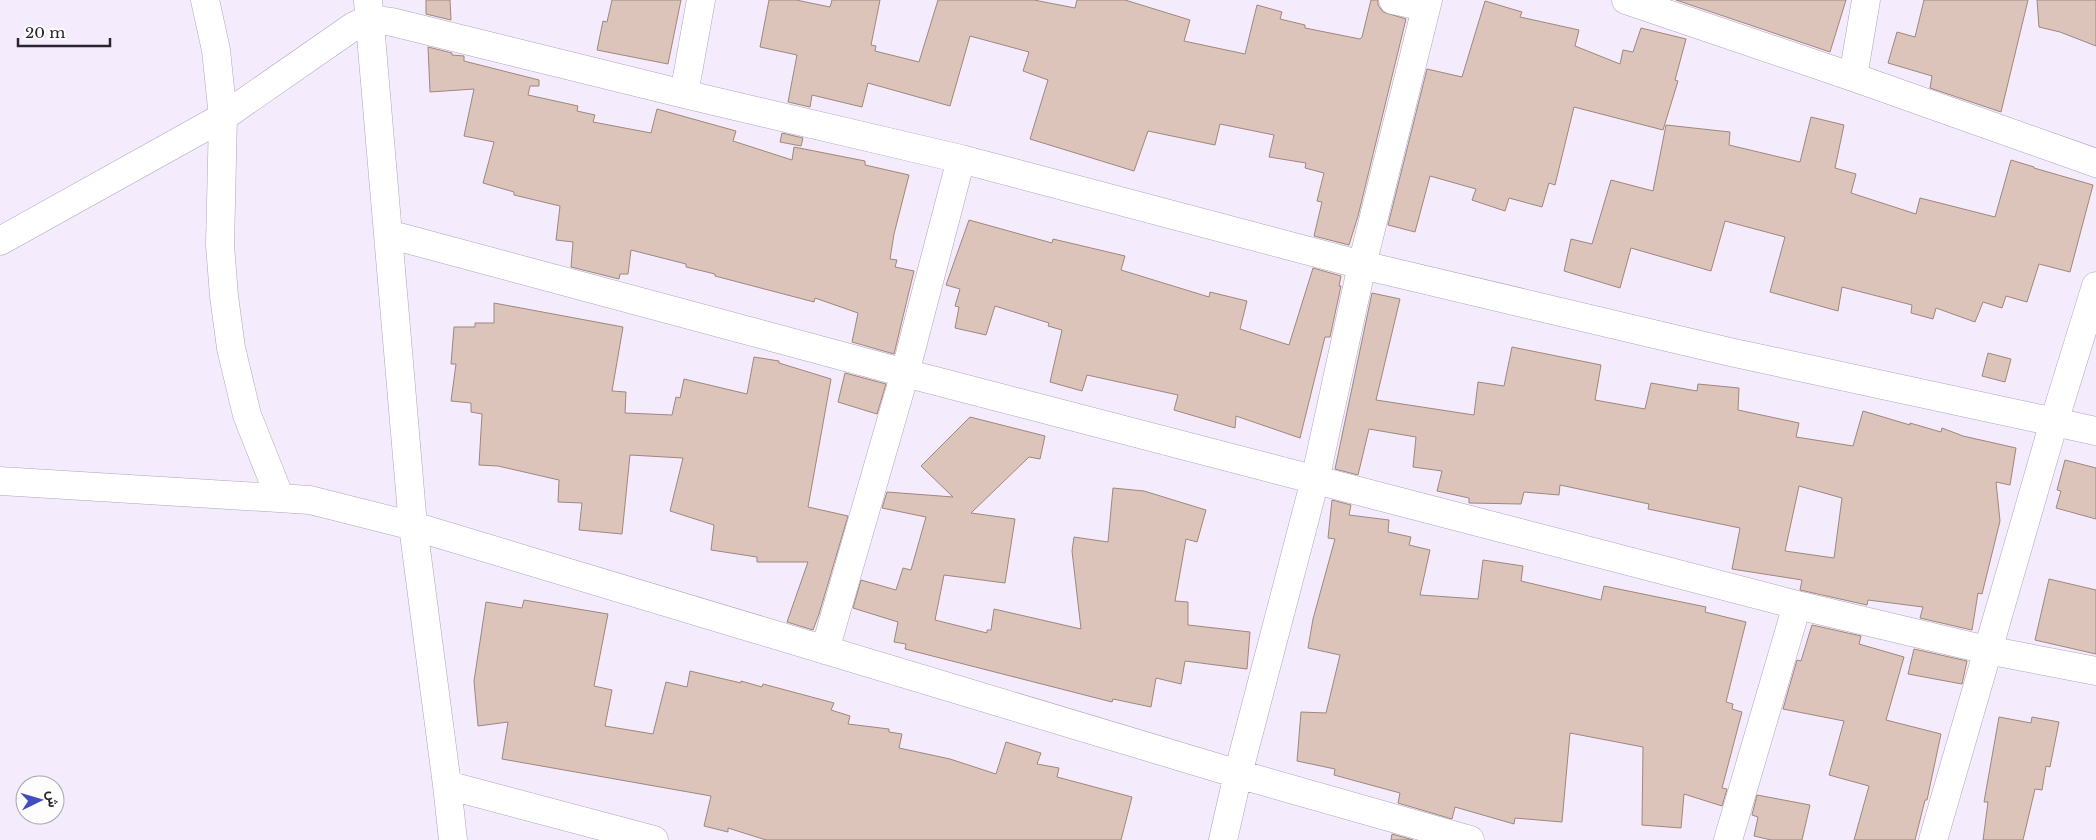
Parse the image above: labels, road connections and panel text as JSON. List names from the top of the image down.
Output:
{
  "scale_bar": "20 m",
  "north": "right"
}
